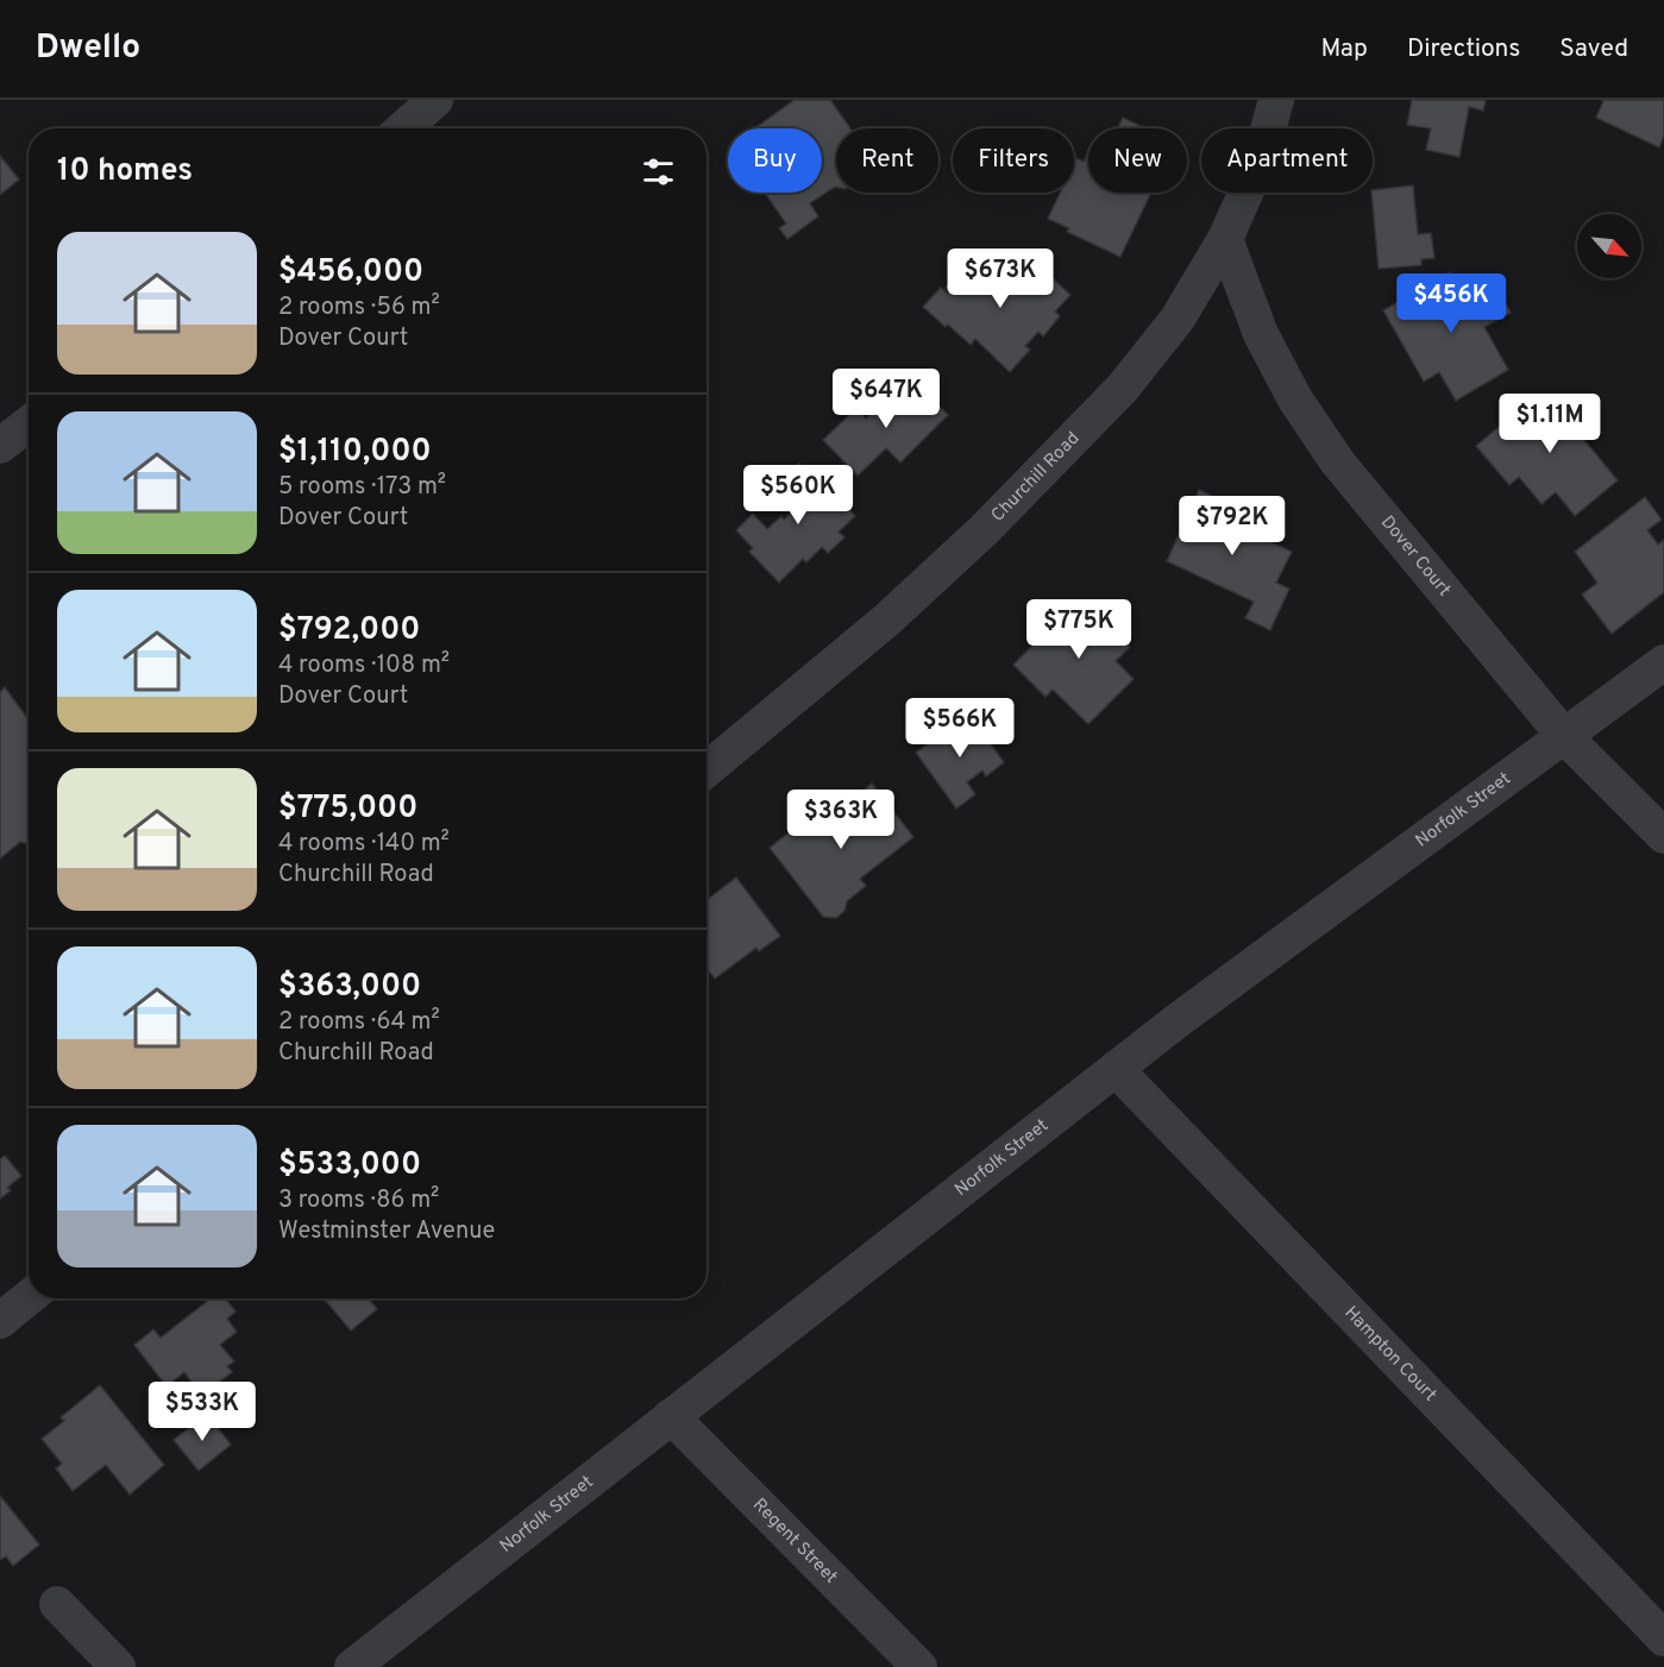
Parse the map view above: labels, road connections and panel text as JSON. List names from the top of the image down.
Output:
{
  "streets": {
    "street": [
      "Churchill Road",
      "Dover Court",
      "Norfolk Street",
      "Hampton Court",
      "Regent Street"
    ]
  },
  "crossings": [
    ["Churchill Road", "Dover Court"],
    ["Dover Court", "Norfolk Street"],
    ["Norfolk Street", "Hampton Court"],
    ["Norfolk Street", "Regent Street"]
  ],
  "north": "bottom right",
  "page": {
    "header": "Dwello",
    "nav": ["Map", "Directions", "Saved"],
    "chip": [
      "Buy",
      "Rent",
      "Filters",
      "New",
      "Apartment"
    ],
    "heading": "10 homes",
    "list": [
      {
        "name": "$456,000",
        "note": "2 rooms · 56 m² · Dover Court"
      },
      {
        "name": "$1,110,000",
        "note": "5 rooms · 173 m² · Dover Court"
      },
      {
        "name": "$792,000",
        "note": "4 rooms · 108 m² · Dover Court"
      },
      {
        "name": "$775,000",
        "note": "4 rooms · 140 m² · Churchill Road"
      },
      {
        "name": "$363,000",
        "note": "2 rooms · 64 m² · Churchill Road"
      },
      {
        "name": "$533,000",
        "note": "3 rooms · 86 m² · Westminster Avenue"
      }
    ],
    "price": [
      "$673K",
      "$456K",
      "$647K",
      "$1.11M",
      "$560K",
      "$792K",
      "$775K",
      "$566K",
      "$363K",
      "$533K"
    ]
  }
}
